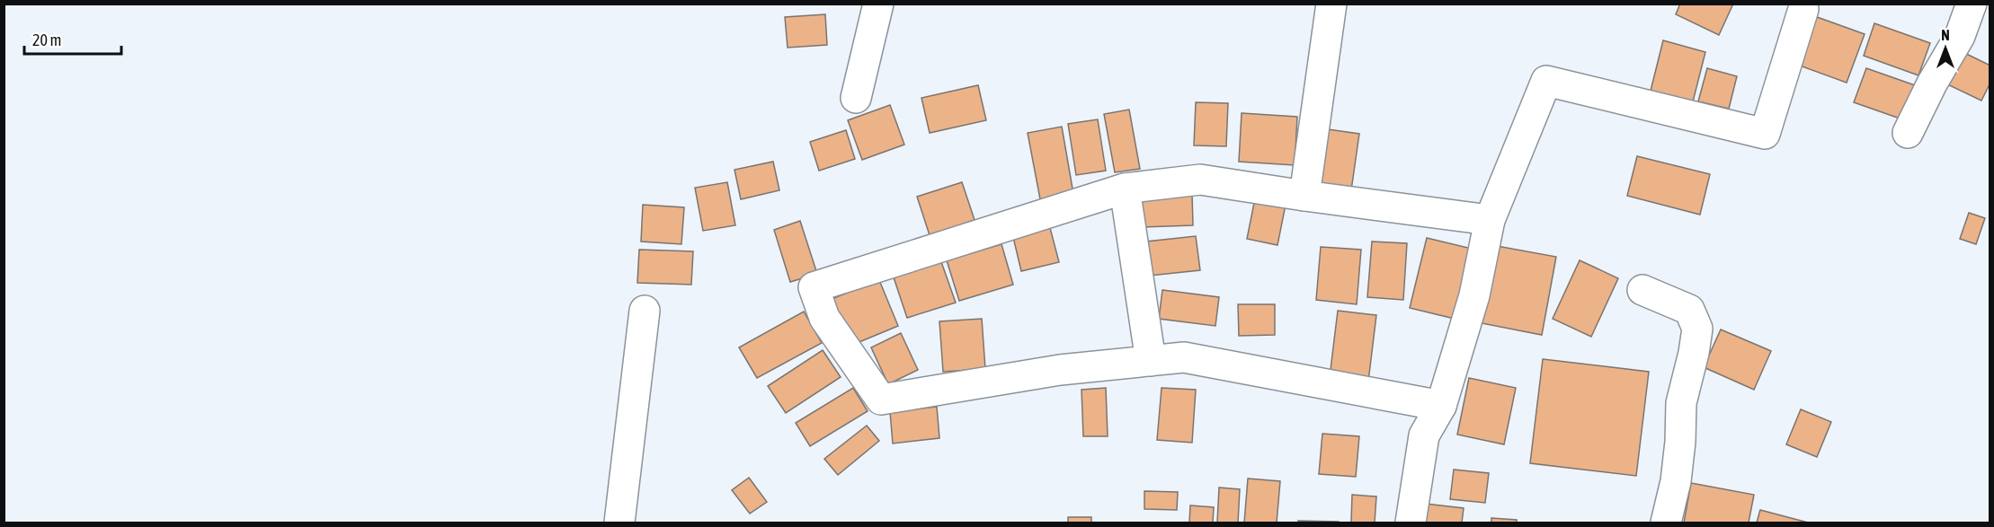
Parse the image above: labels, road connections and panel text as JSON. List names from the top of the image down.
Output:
{
  "scale_bar": "20 m",
  "north": "top"
}
